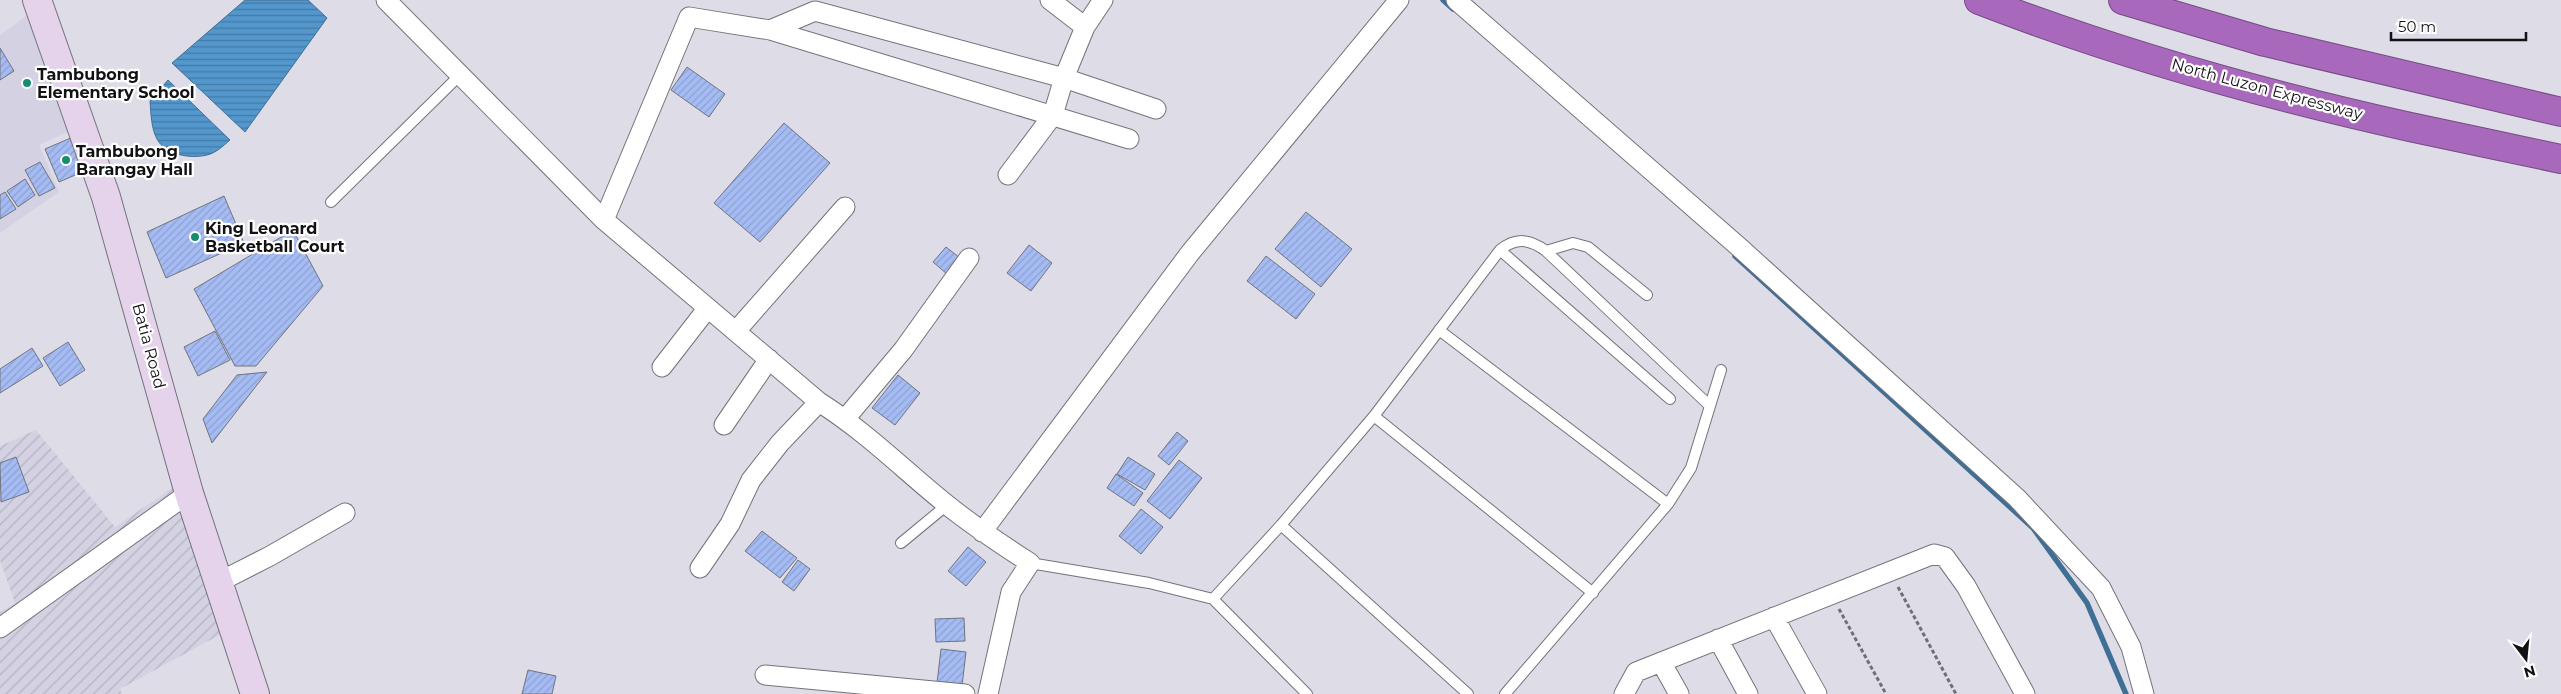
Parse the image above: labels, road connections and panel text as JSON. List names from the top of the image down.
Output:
{
  "streets": {
    "highway": ["North Luzon Expressway"],
    "street": ["Batia Road"]
  },
  "places": ["Tambubong Elementary School", "Tambubong Barangay Hall", "King Leonard Basketball Court"],
  "scale_bar": "50 m",
  "north": "bottom"
}
